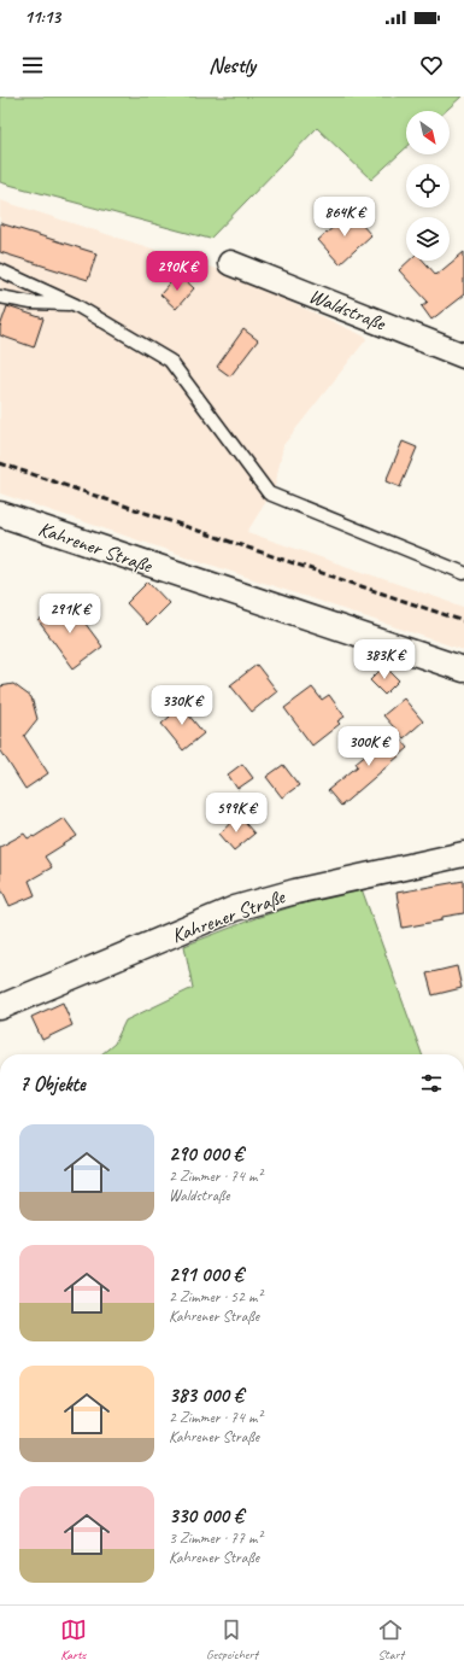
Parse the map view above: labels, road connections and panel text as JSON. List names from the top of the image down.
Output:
{
  "streets": {
    "street": ["Waldstraße", "Kahrener Straße"]
  },
  "north": "bottom right",
  "page": {
    "status": "11:13",
    "header": "Nestly",
    "price": [
      "864K €",
      "290K €",
      "291K €",
      "383K €",
      "330K €",
      "300K €",
      "599K €"
    ],
    "heading": "7 Objekte",
    "list": [
      {
        "name": "290 000 €",
        "note": "2 Zimmer · 74 m² · Waldstraße"
      },
      {
        "name": "291 000 €",
        "note": "2 Zimmer · 52 m² · Kahrener Straße"
      },
      {
        "name": "383 000 €",
        "note": "2 Zimmer · 74 m² · Kahrener Straße"
      },
      {
        "name": "330 000 €",
        "note": "3 Zimmer · 77 m² · Kahrener Straße"
      }
    ],
    "tabs": ["Karte", "Gespeichert", "Start"]
  }
}
